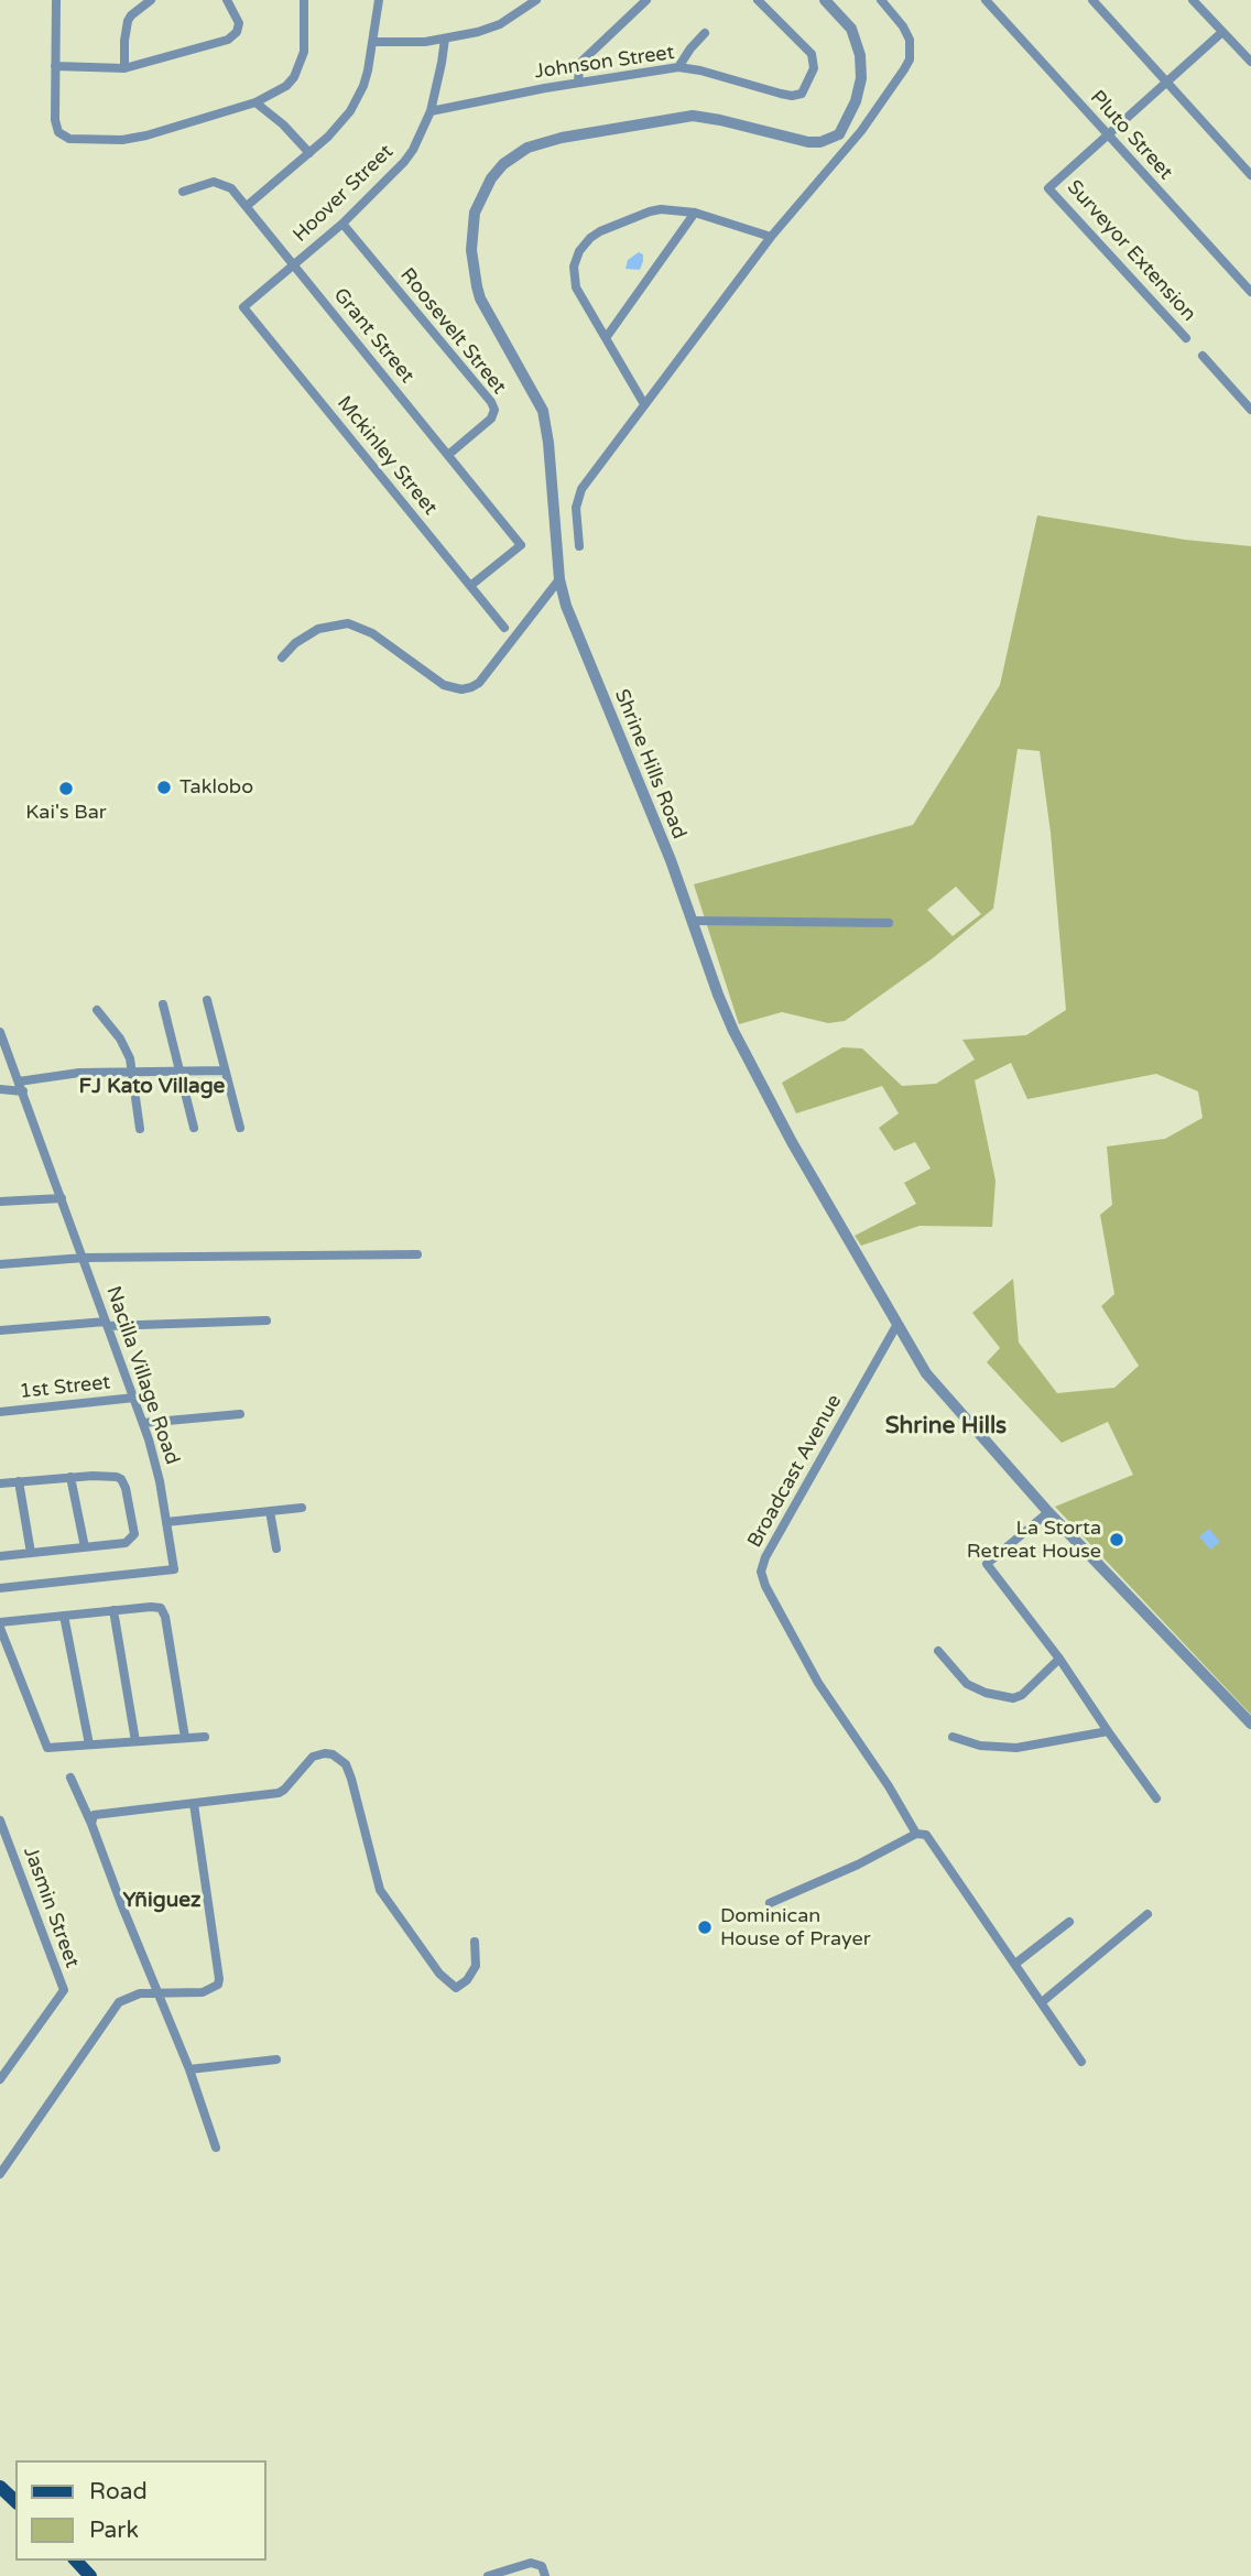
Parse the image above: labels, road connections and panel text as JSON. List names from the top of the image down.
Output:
{
  "streets": {
    "street": [
      "Johnson Street",
      "Pluto Street",
      "Hoover Street",
      "Surveyor Extension",
      "Roosevelt Street",
      "Grant Street",
      "Mckinley Street",
      "Shrine Hills Road",
      "Nacilla Village Road",
      "1st Street",
      "Broadcast Avenue",
      "Jasmin Street"
    ]
  },
  "crossings": [
    ["Johnson Street", "Hoover Street"],
    ["Pluto Street", "Surveyor Extension"],
    ["Hoover Street", "Roosevelt Street"],
    ["Hoover Street", "Grant Street"],
    ["Hoover Street", "Mckinley Street"],
    ["Roosevelt Street", "Grant Street"],
    ["Grant Street", "Mckinley Street"],
    ["Shrine Hills Road", "Broadcast Avenue"],
    ["Nacilla Village Road", "1st Street"]
  ],
  "districts": ["FJ Kato Village", "Shrine Hills", "Yñiguez"],
  "places": [
    "Taklobo",
    "Kai's Bar",
    "La Storta Retreat House",
    "Dominican House of Prayer"
  ],
  "legend": ["Road", "Park"]
}
